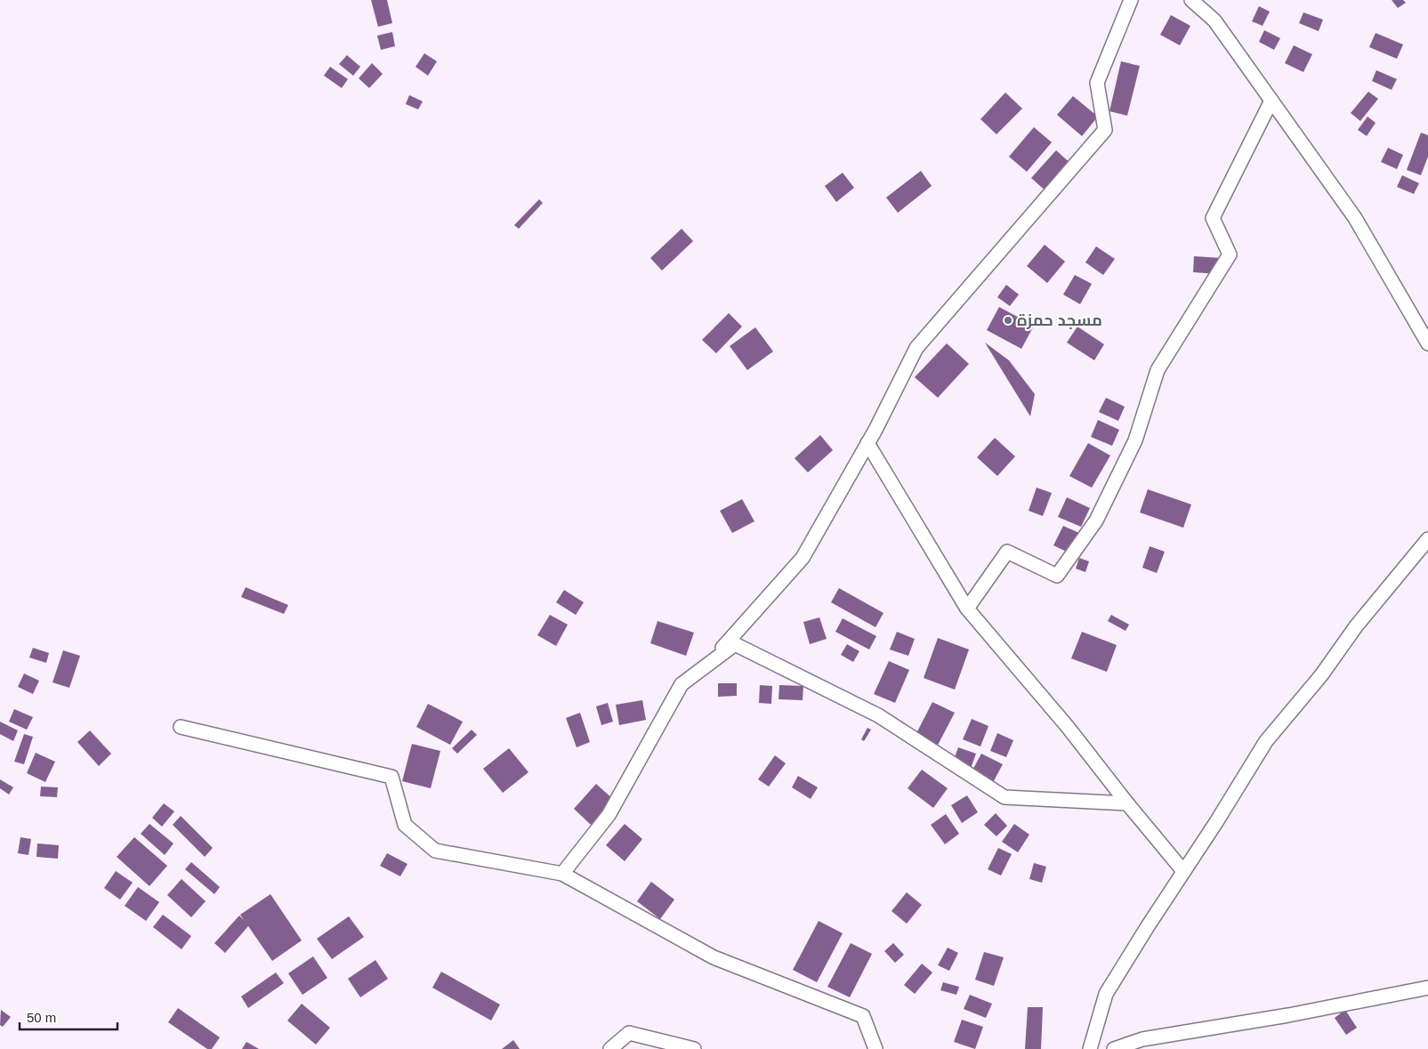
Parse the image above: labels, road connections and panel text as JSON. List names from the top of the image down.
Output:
{
  "places": ["مسجد حمزة"],
  "scale_bar": "50 m"
}
